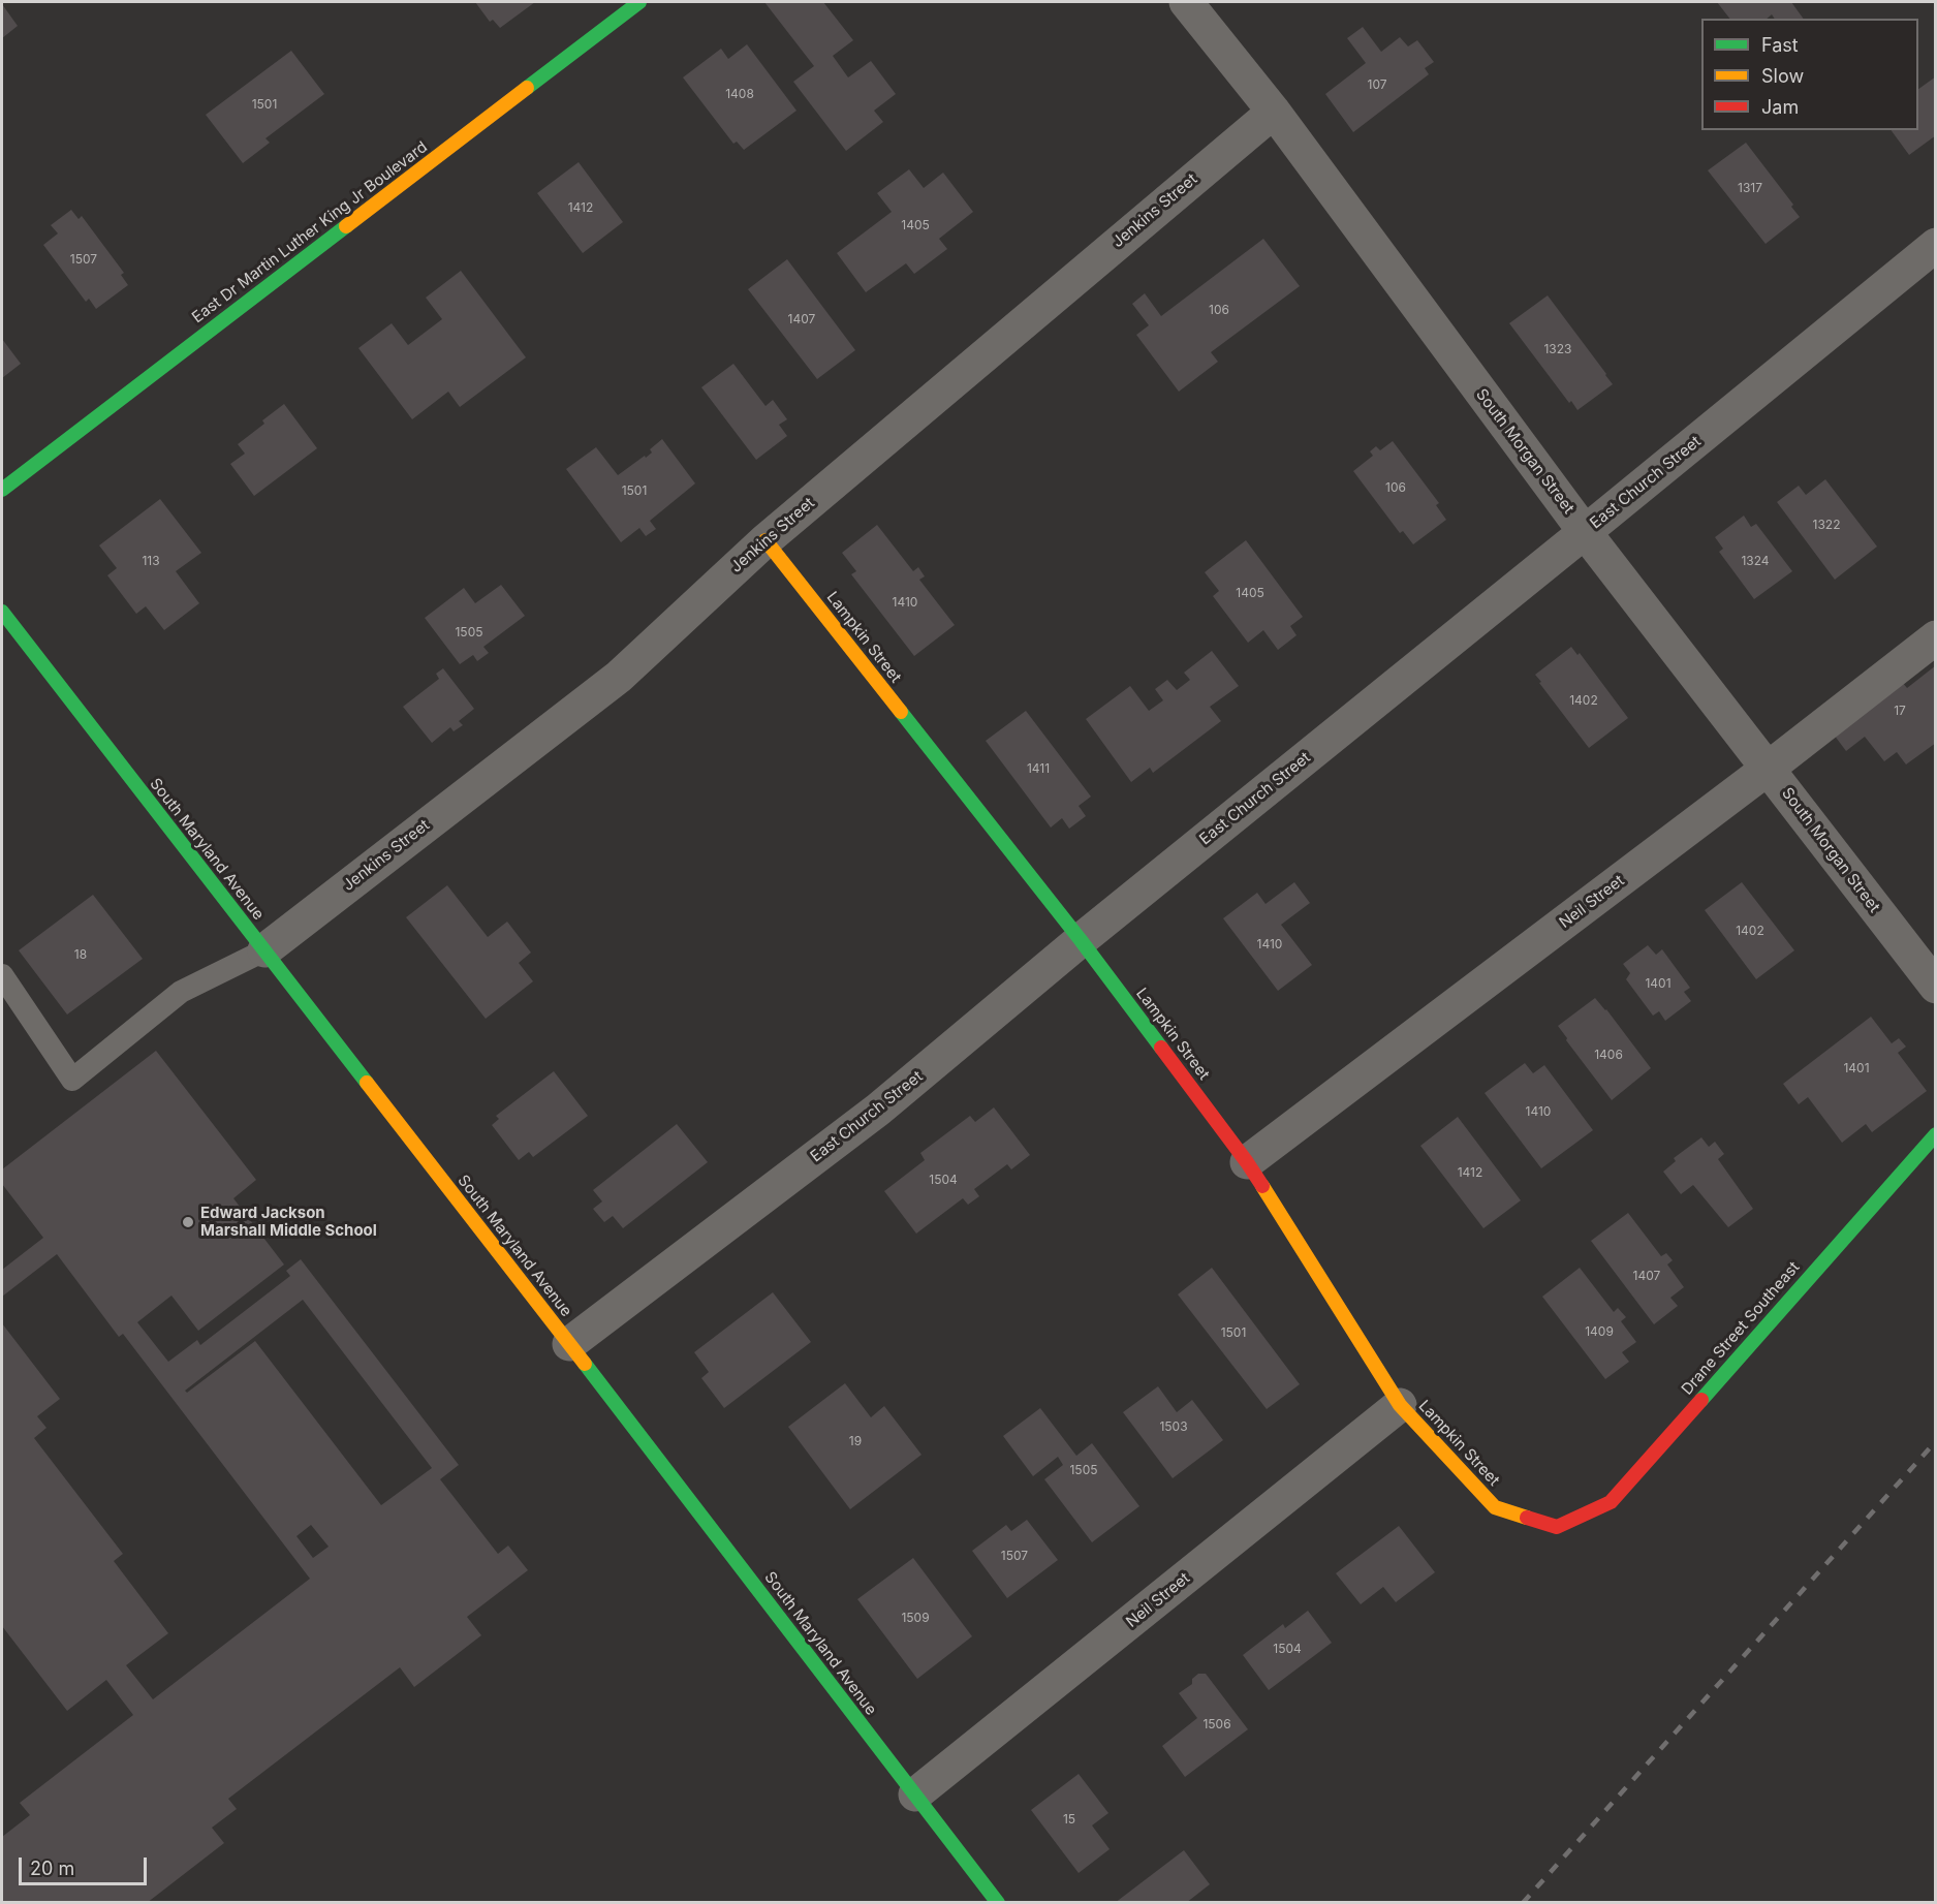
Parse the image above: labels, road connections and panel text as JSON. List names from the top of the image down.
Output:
{
  "streets": {
    "street": [
      "Jenkins Street",
      "East Dr Martin Luther King Jr Boulevard",
      "South Morgan Street",
      "East Church Street",
      "Lampkin Street",
      "South Maryland Avenue",
      "Neil Street",
      "Drane Street Southeast"
    ]
  },
  "crossings": [
    ["Jenkins Street", "South Morgan Street"],
    ["Jenkins Street", "Lampkin Street"],
    ["Jenkins Street", "South Maryland Avenue"],
    ["South Morgan Street", "East Church Street"],
    ["South Morgan Street", "Neil Street"],
    ["East Church Street", "Lampkin Street"],
    ["East Church Street", "South Maryland Avenue"],
    ["Lampkin Street", "Neil Street"],
    ["Lampkin Street", "Drane Street Southeast"],
    ["South Maryland Avenue", "Neil Street"]
  ],
  "places": ["Edward Jackson Marshall Middle School"],
  "house_numbers": [
    "107",
    "1408",
    "1501",
    "1317",
    "1412",
    "1405",
    "1507",
    "106",
    "1407",
    "1323",
    "106",
    "1501",
    "1322",
    "113",
    "1324",
    "1405",
    "1410",
    "1505",
    "1402",
    "17",
    "1411",
    "1402",
    "1410",
    "18",
    "1401",
    "1406",
    "1401",
    "1410",
    "1412",
    "1504",
    "1407",
    "1409",
    "1501",
    "1503",
    "19",
    "1505",
    "1507",
    "1509",
    "1504",
    "1506",
    "15"
  ],
  "legend": ["Fast", "Slow", "Jam"],
  "scale_bar": "20 m"
}
